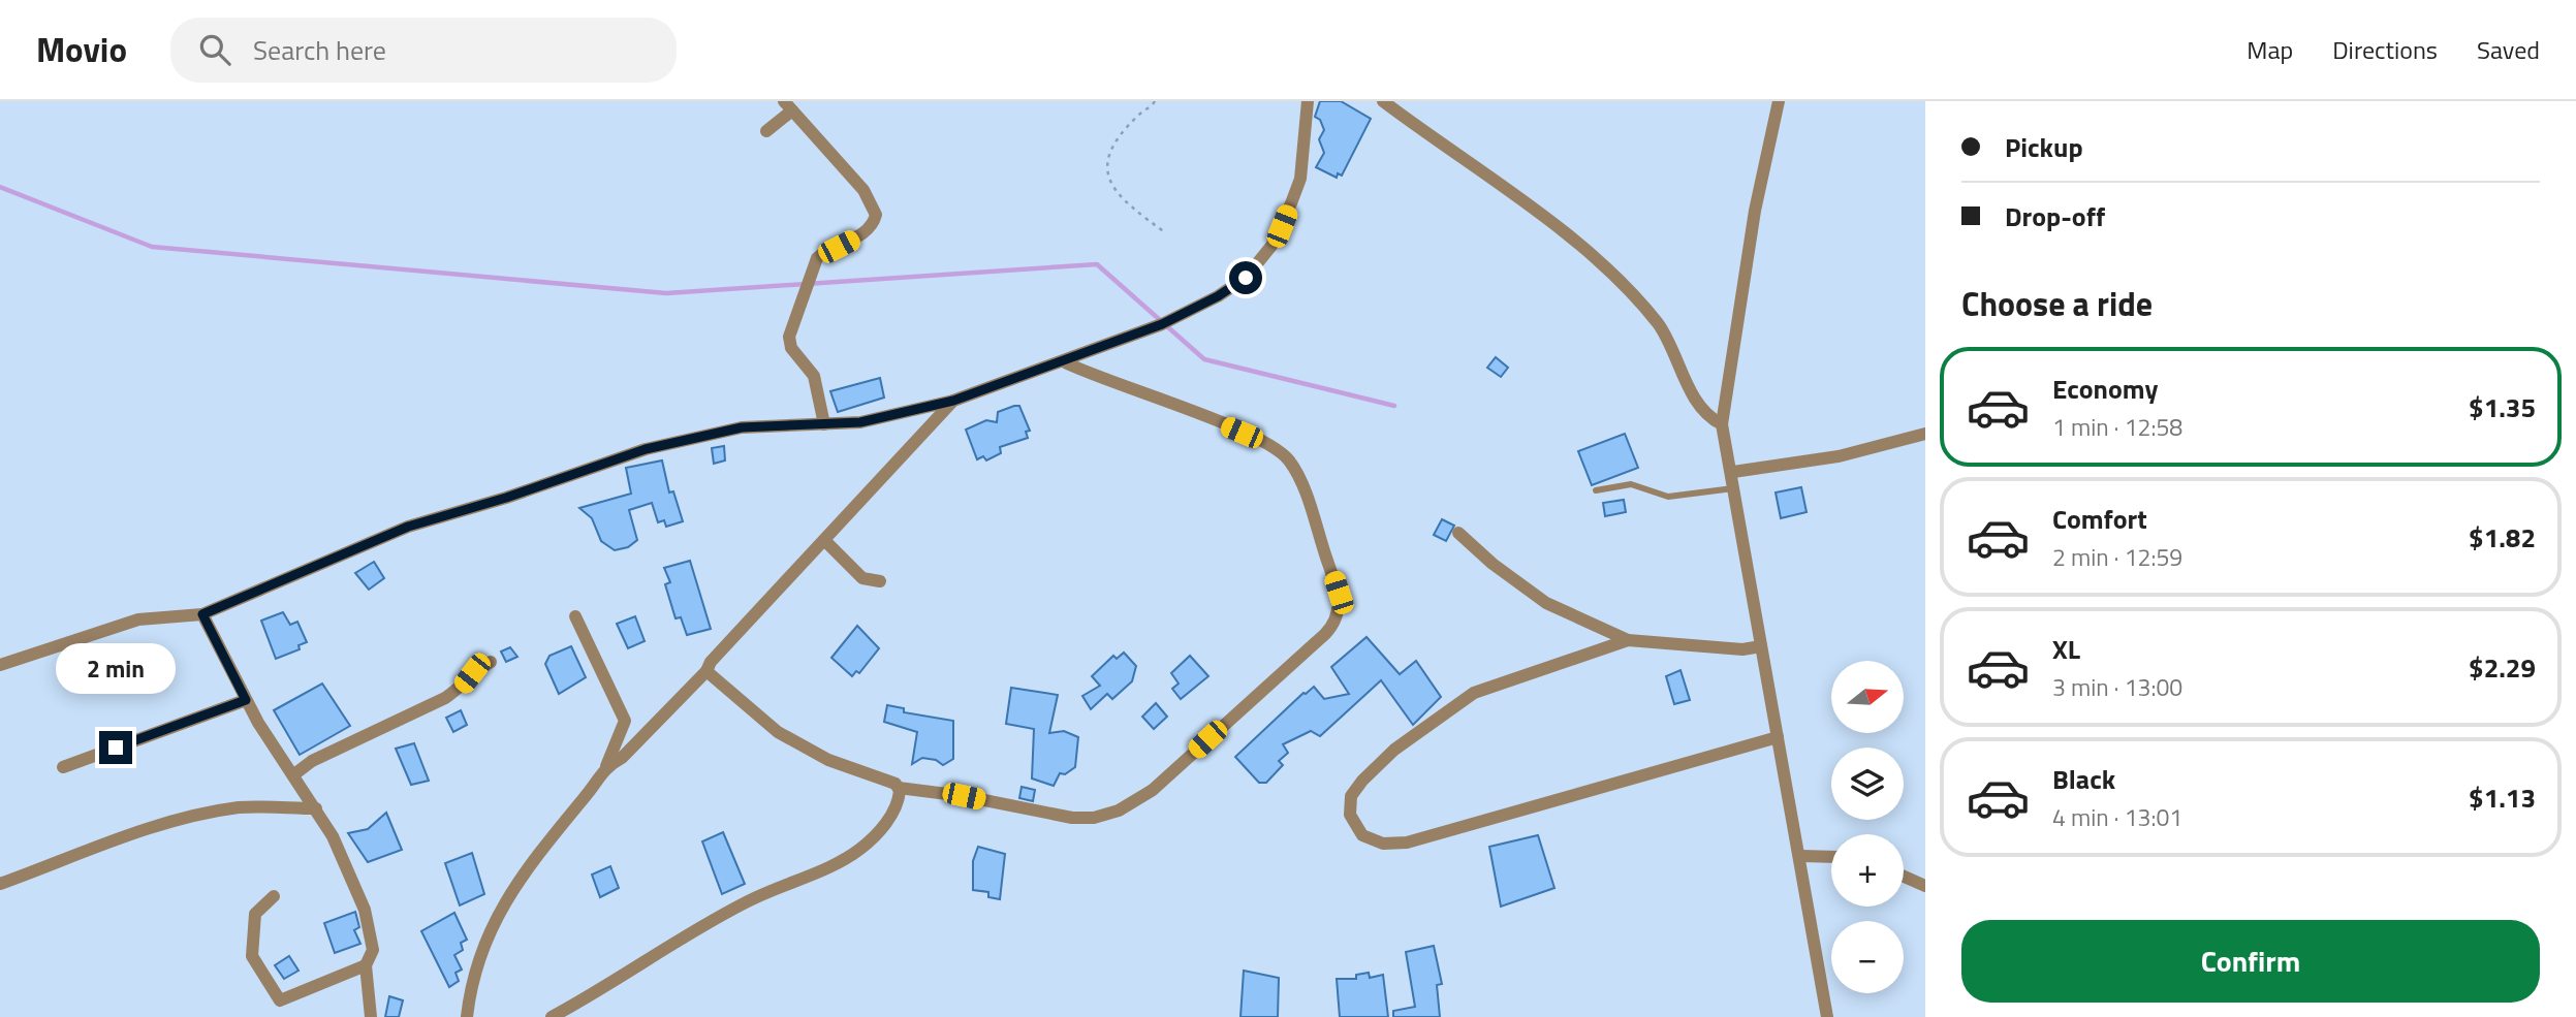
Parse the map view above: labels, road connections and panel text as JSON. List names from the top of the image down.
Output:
{
  "north": "right",
  "page": {
    "header": "Movio",
    "search": "Search here",
    "nav": ["Map", "Directions", "Saved"],
    "banner": ["Pickup", "Drop-off"],
    "heading": "Choose a ride",
    "list": [
      {
        "name": "Economy",
        "note": "1 min · 12:58",
        "value": "$1.35"
      },
      {
        "name": "Comfort",
        "note": "2 min · 12:59",
        "value": "$1.82"
      },
      {
        "name": "XL",
        "note": "3 min · 13:00",
        "value": "$2.29"
      },
      {
        "name": "Black",
        "note": "4 min · 13:01",
        "value": "$1.13"
      }
    ],
    "bubble": "2 min",
    "map_buttons": ["+", "−"],
    "buttons": "Confirm"
  }
}
